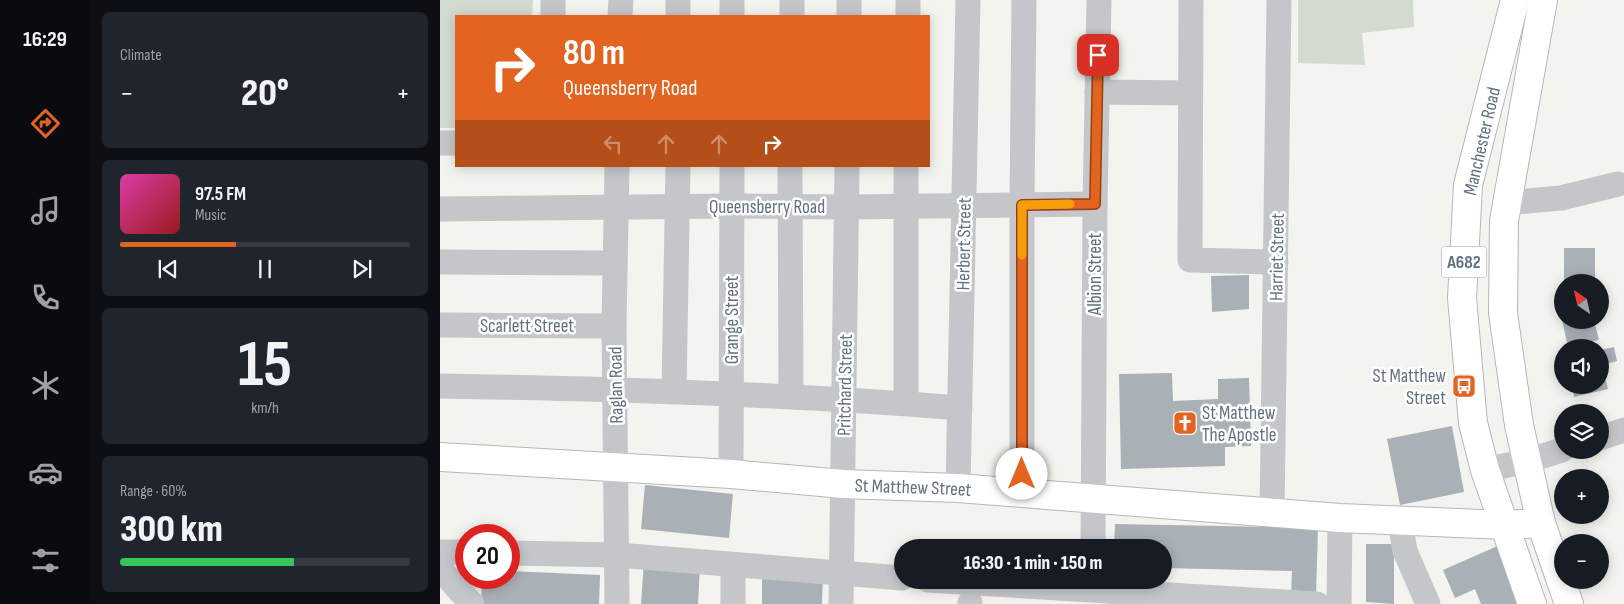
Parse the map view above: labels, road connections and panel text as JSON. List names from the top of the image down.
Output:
{
  "streets": {
    "main road": ["Manchester Road", "A682", "St Matthew Street"],
    "street": [
      "Queensberry Road",
      "Herbert Street",
      "Harriet Street",
      "Albion Street",
      "Grange Street",
      "Scarlett Street",
      "Raglan Road",
      "Pritchard Street"
    ]
  },
  "crossings": [
    ["Manchester Road", "St Matthew Street"],
    ["Queensberry Road", "Herbert Street"],
    ["Queensberry Road", "Albion Street"],
    ["Queensberry Road", "Grange Street"],
    ["Queensberry Road", "Raglan Road"],
    ["Queensberry Road", "Pritchard Street"],
    ["Herbert Street", "St Matthew Street"],
    ["Harriet Street", "St Matthew Street"],
    ["Albion Street", "St Matthew Street"],
    ["Grange Street", "St Matthew Street"],
    ["Scarlett Street", "Raglan Road"],
    ["Raglan Road", "St Matthew Street"],
    ["Pritchard Street", "St Matthew Street"]
  ],
  "places": {
    "bus stop": ["St Matthew Street"],
    "church": ["St Matthew The Apostle"]
  },
  "north": "top left",
  "page": {
    "tabs": "16:29",
    "tile": [
      "Climate",
      ["15", "km/h"],
      ["Range · 60%", "300 km"]
    ],
    "turn": ["80 m", "Queensberry Road"],
    "heat": ["−", "20°", "+"],
    "song": ["97.5 FM", "Music"],
    "map_buttons": ["+", "−"],
    "limit": "20",
    "trip": "16:30 · 1 min · 150 m"
  }
}
